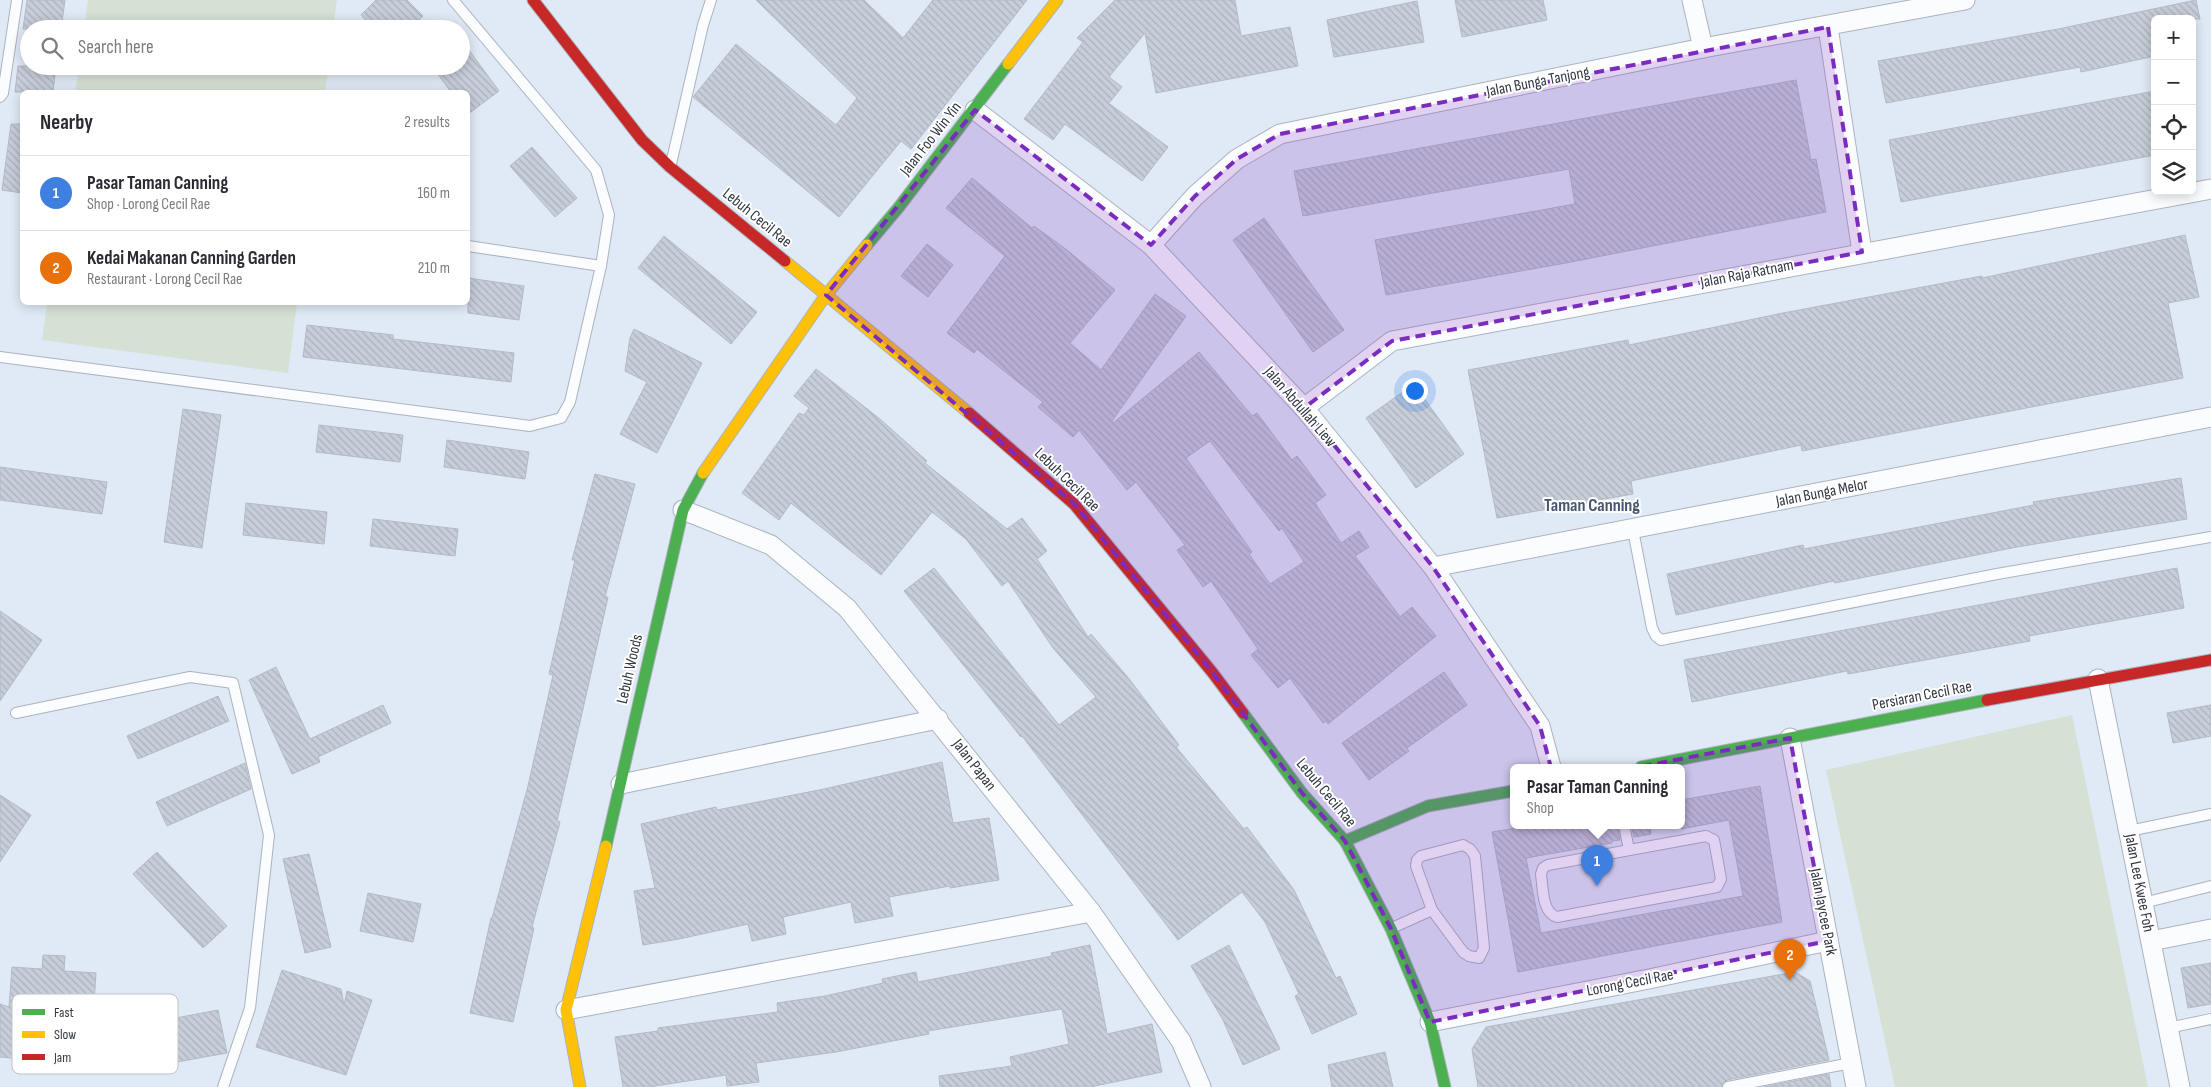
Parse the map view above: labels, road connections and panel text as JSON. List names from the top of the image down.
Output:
{
  "streets": {
    "street": [
      "Jalan Bunga Tanjong",
      "Jalan Foo Win Yin",
      "Lebuh Cecil Rae",
      "Jalan Raja Ratnam",
      "Jalan Abdullah Liew",
      "Jalan Bunga Melor",
      "Lebuh Woods",
      "Persiaran Cecil Rae",
      "Jalan Papan",
      "Jalan Lee Kwee Foh",
      "Jalan Jaycee Park",
      "Lorong Cecil Rae"
    ]
  },
  "crossings": [
    ["Jalan Bunga Tanjong", "Jalan Abdullah Liew"],
    ["Jalan Foo Win Yin", "Lebuh Cecil Rae"],
    ["Jalan Foo Win Yin", "Jalan Abdullah Liew"],
    ["Jalan Foo Win Yin", "Lebuh Woods"],
    ["Lebuh Cecil Rae", "Lebuh Woods"],
    ["Lebuh Cecil Rae", "Lorong Cecil Rae"],
    ["Jalan Raja Ratnam", "Jalan Abdullah Liew"],
    ["Jalan Abdullah Liew", "Jalan Bunga Melor"],
    ["Lebuh Woods", "Jalan Papan"],
    ["Persiaran Cecil Rae", "Jalan Lee Kwee Foh"],
    ["Persiaran Cecil Rae", "Jalan Jaycee Park"],
    ["Jalan Jaycee Park", "Lorong Cecil Rae"]
  ],
  "districts": ["Taman Canning"],
  "legend": ["Fast", "Slow", "Jam"],
  "page": {
    "map_buttons": ["+", "−"],
    "search": "Search here",
    "heading": ["Nearby", "2 results"],
    "list": [
      {
        "mark": "1",
        "name": "Pasar Taman Canning",
        "note": "Shop · Lorong Cecil Rae",
        "value": "160 m"
      },
      {
        "mark": "2",
        "name": "Kedai Makanan Canning Garden",
        "note": "Restaurant · Lorong Cecil Rae",
        "value": "210 m"
      }
    ],
    "popup": ["Pasar Taman Canning", "Shop"],
    "pins": ["1", "2"]
  }
}
